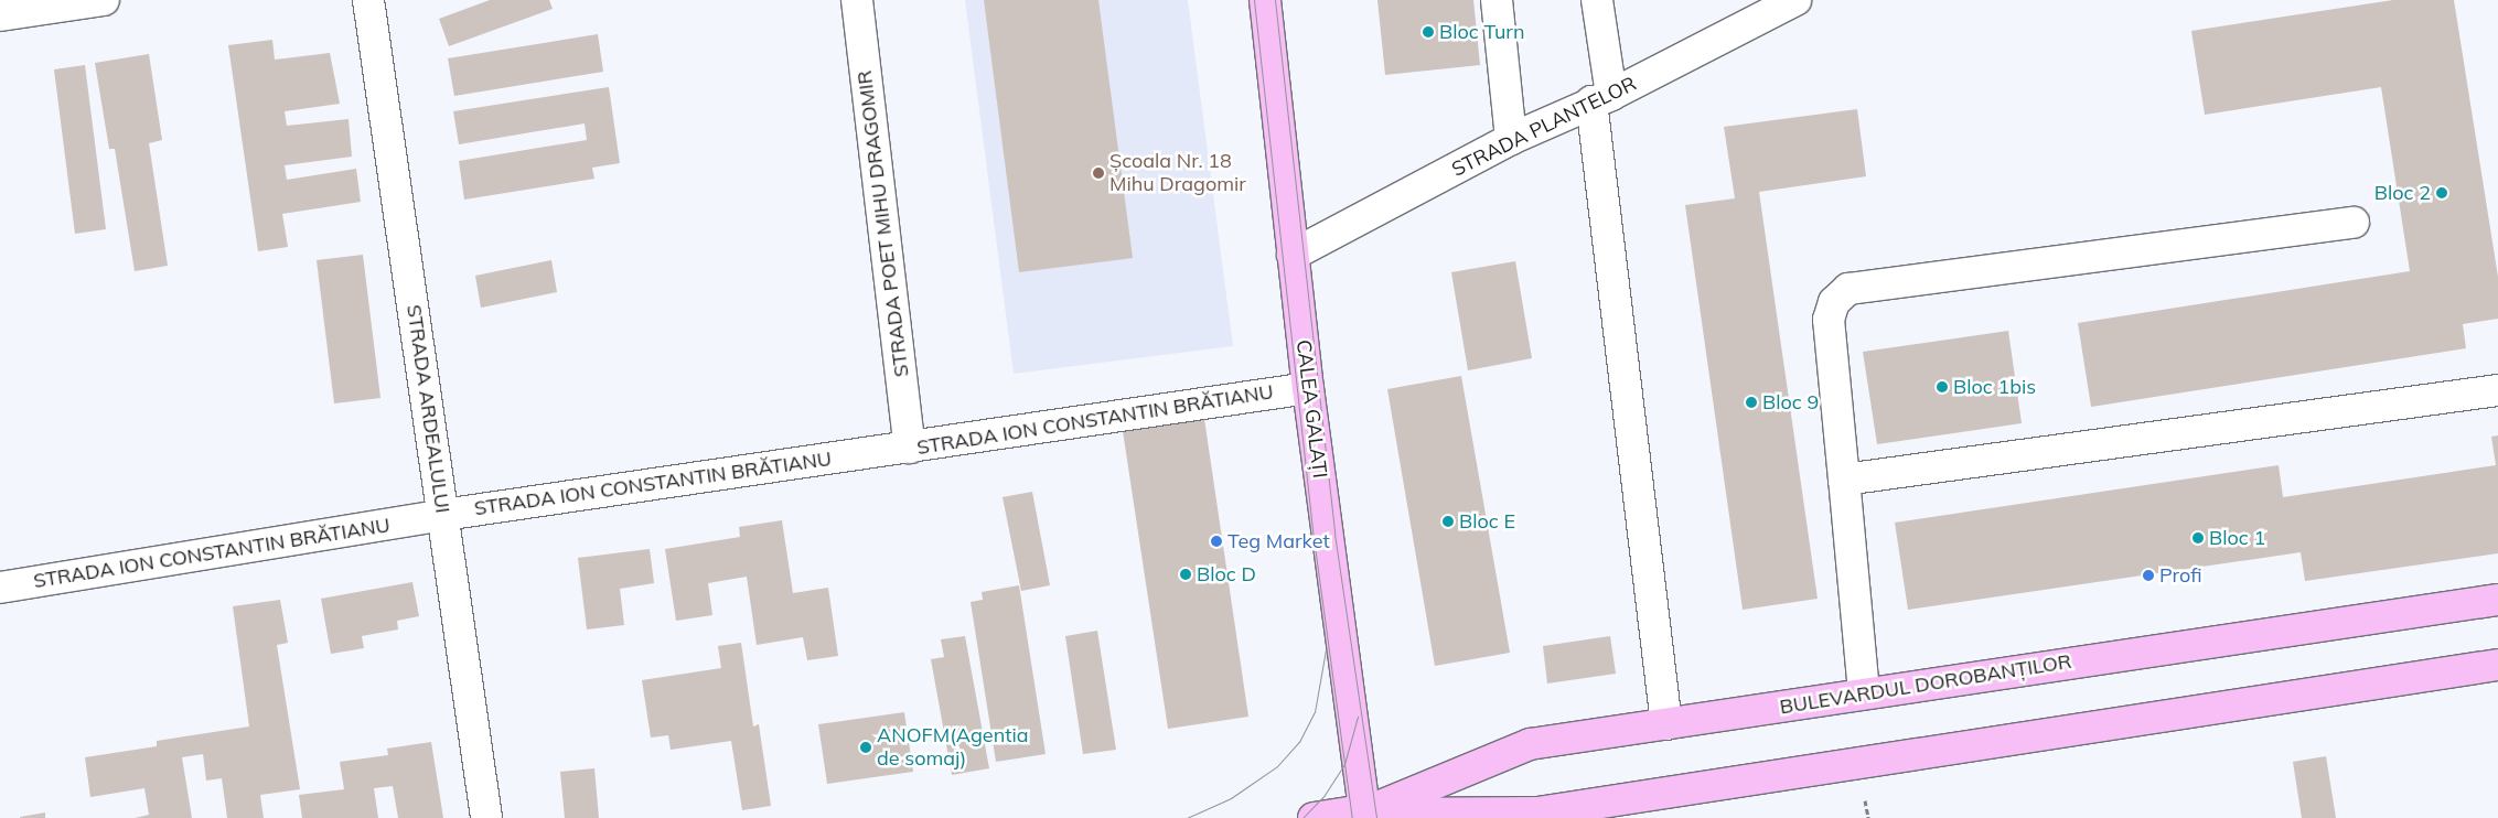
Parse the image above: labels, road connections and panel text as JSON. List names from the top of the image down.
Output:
{
  "streets": {
    "main road": ["CALEA GALAȚI", "BULEVARDUL DOROBANȚILOR"],
    "street": [
      "STRADA PLANTELOR",
      "STRADA POET MIHU DRAGOMIR",
      "STRADA ARDEALULUI",
      "STRADA ION CONSTANTIN BRĂTIANU"
    ]
  },
  "crossings": [
    ["STRADA PLANTELOR", "CALEA GALAȚI"],
    ["STRADA POET MIHU DRAGOMIR", "STRADA ION CONSTANTIN BRĂTIANU"],
    ["STRADA ARDEALULUI", "STRADA ION CONSTANTIN BRĂTIANU"],
    ["CALEA GALAȚI", "STRADA ION CONSTANTIN BRĂTIANU"],
    ["CALEA GALAȚI", "BULEVARDUL DOROBANȚILOR"]
  ],
  "places": [
    "Bloc Turn",
    "Școala Nr. 18 Mihu Dragomir",
    "Bloc 2",
    "Bloc 1bis",
    "Bloc 9",
    "Bloc E",
    "Bloc 1",
    "Teg Market",
    "Bloc D",
    "Profi",
    "ANOFM(Agentia de somaj)"
  ]
}
